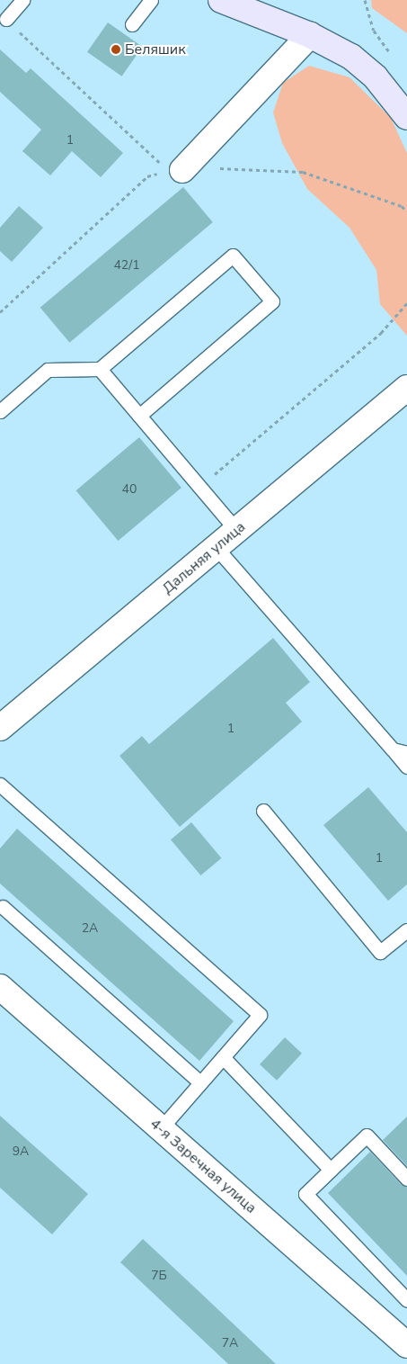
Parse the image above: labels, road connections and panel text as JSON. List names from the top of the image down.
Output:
{
  "streets": {
    "street": ["Дальняя улица", "4-я Заречная улица"]
  },
  "places": ["Беляшик"],
  "house_numbers": [
    "1",
    "42/1",
    "40",
    "1",
    "1",
    "2А",
    "9А",
    "7Б",
    "7А"
  ]
}
